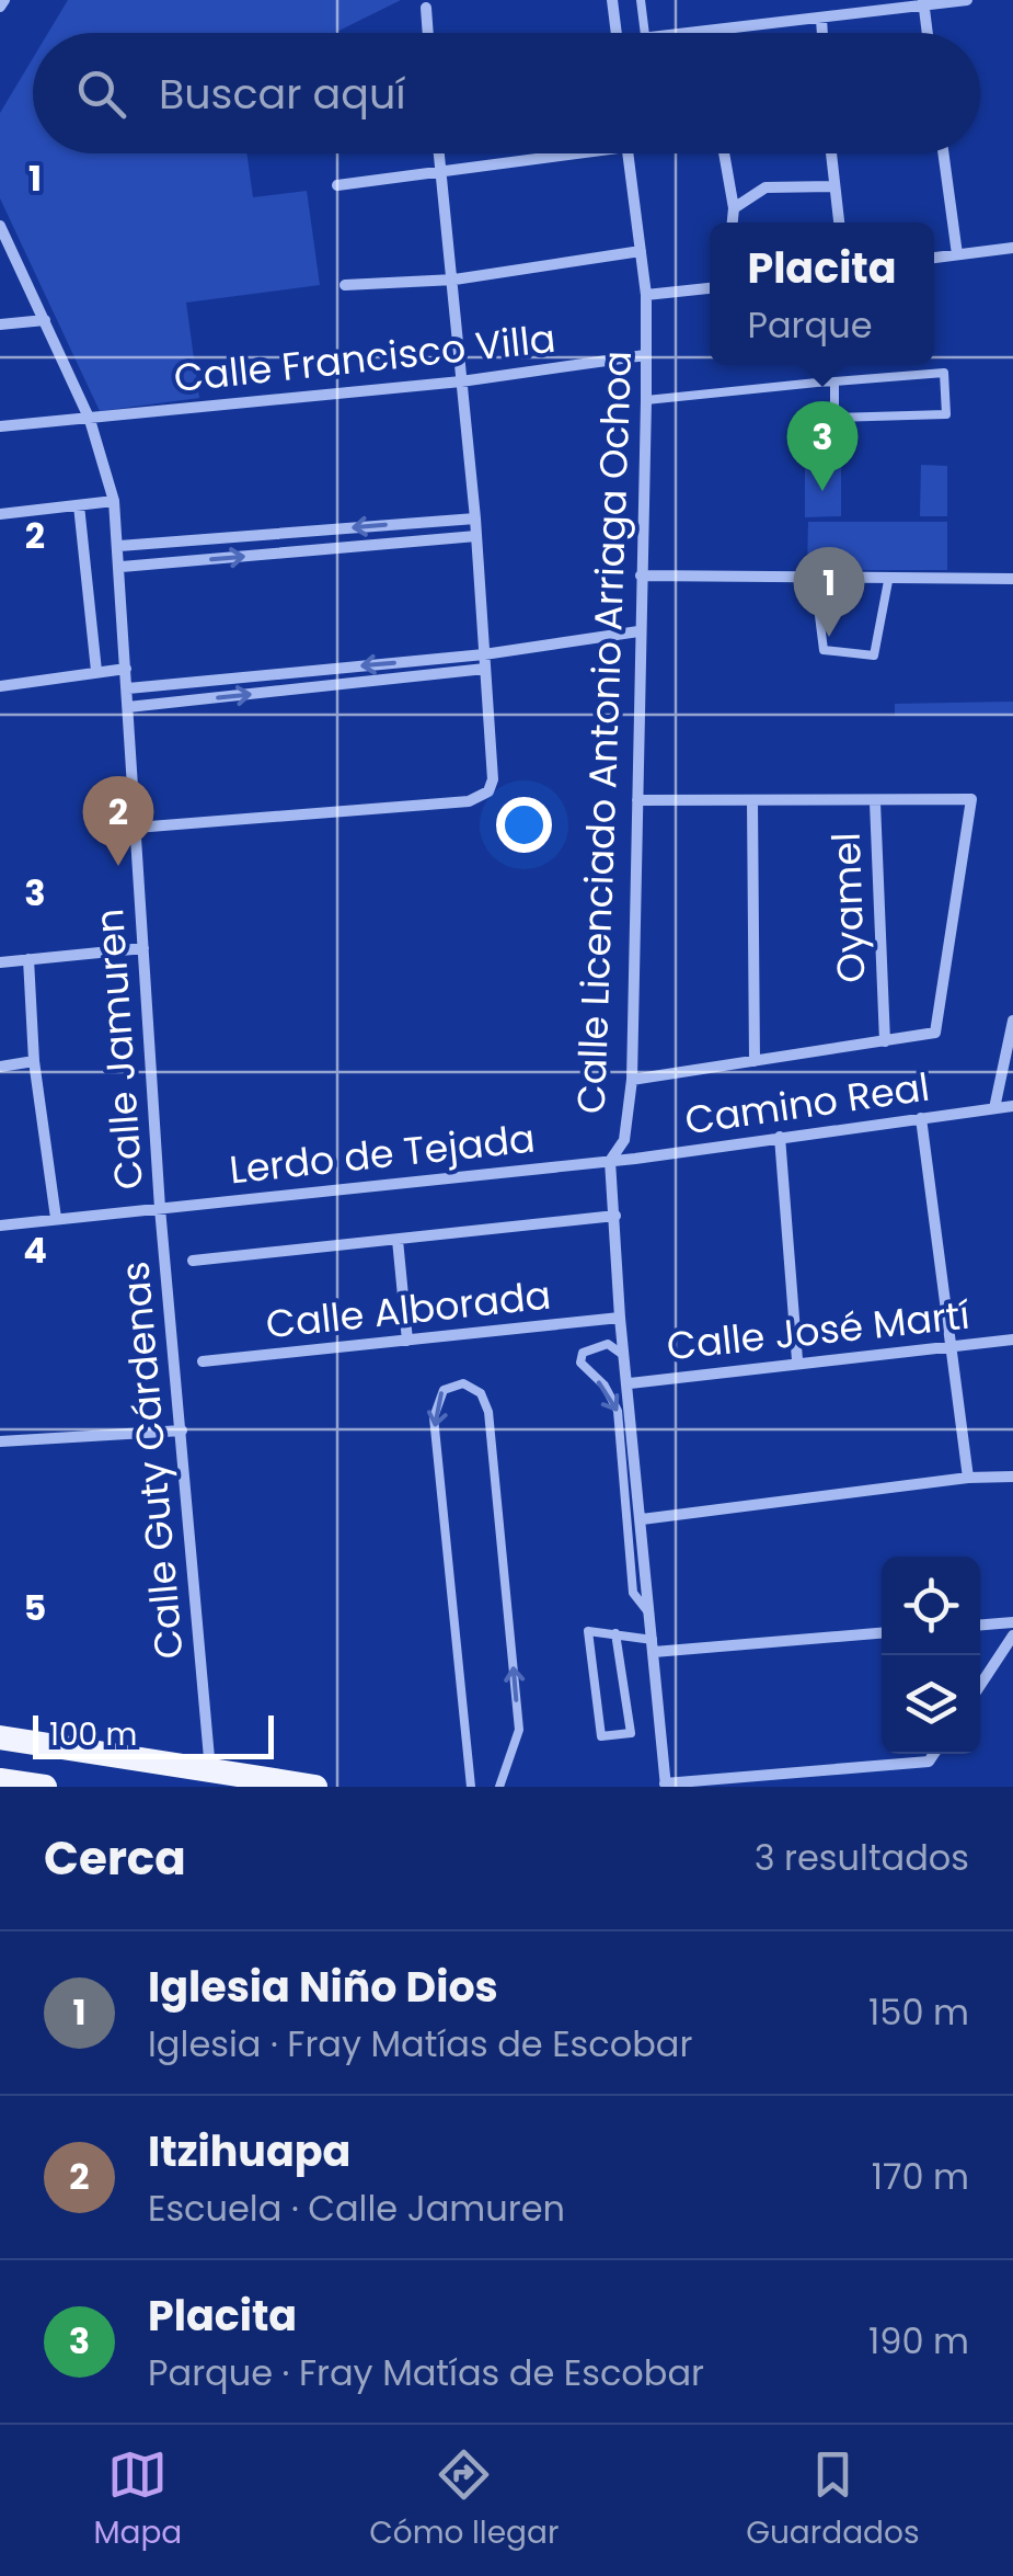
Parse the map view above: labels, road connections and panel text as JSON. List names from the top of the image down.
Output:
{
  "streets": {
    "street": [
      "Calle Francisco Villa",
      "Calle Licenciado Antonio Arriaga Ochoa",
      "Oyamel",
      "Calle Jamuren",
      "Camino Real",
      "Lerdo de Tejada",
      "Calle Alborada",
      "Calle José Martí",
      "Calle Guty Cárdenas"
    ]
  },
  "crossings": [
    ["Calle Francisco Villa", "Calle Licenciado Antonio Arriaga Ochoa"],
    ["Calle Francisco Villa", "Calle Jamuren"],
    ["Calle Licenciado Antonio Arriaga Ochoa", "Camino Real"],
    ["Calle Licenciado Antonio Arriaga Ochoa", "Lerdo de Tejada"],
    ["Calle Licenciado Antonio Arriaga Ochoa", "Calle Alborada"],
    ["Calle Licenciado Antonio Arriaga Ochoa", "Calle José Martí"],
    ["Calle Jamuren", "Lerdo de Tejada"],
    ["Calle Jamuren", "Calle Guty Cárdenas"],
    ["Camino Real", "Lerdo de Tejada"],
    ["Lerdo de Tejada", "Calle Guty Cárdenas"]
  ],
  "scale_bar": "100 m",
  "page": {
    "search": "Buscar aquí",
    "popup": ["Placita", "Parque"],
    "pins": ["3", "1", "2"],
    "scale": "100 m",
    "heading": ["Cerca", "3 resultados"],
    "list": [
      {
        "mark": "1",
        "name": "Iglesia Niño Dios",
        "note": "Iglesia · Fray Matías de Escobar",
        "value": "150 m"
      },
      {
        "mark": "2",
        "name": "Itzihuapa",
        "note": "Escuela · Calle Jamuren",
        "value": "170 m"
      },
      {
        "mark": "3",
        "name": "Placita",
        "note": "Parque · Fray Matías de Escobar",
        "value": "190 m"
      }
    ],
    "nav": ["Mapa", "Cómo llegar", "Guardados"]
  },
  "grid": {
    "rows": [
      "1",
      "2",
      "3",
      "4",
      "5"
    ]
  }
}
